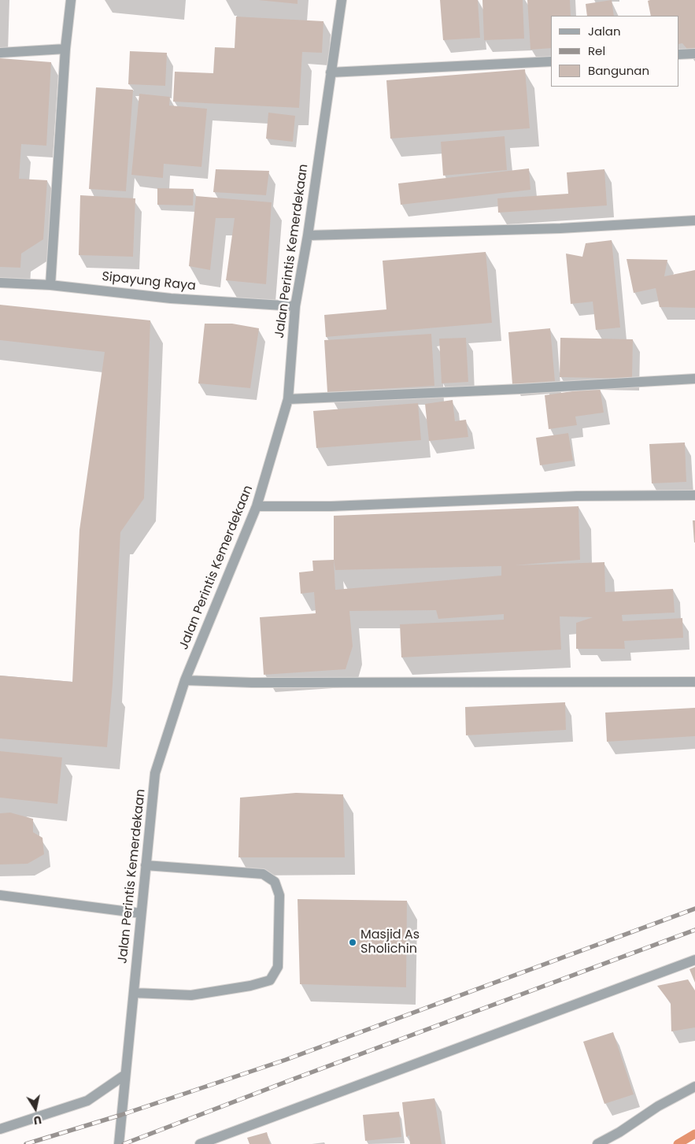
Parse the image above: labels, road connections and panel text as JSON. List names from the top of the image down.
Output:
{
  "streets": {
    "street": ["Jalan Perintis Kemerdekaan", "Sipayung Raya"]
  },
  "crossings": [
    ["Jalan Perintis Kemerdekaan", "Sipayung Raya"]
  ],
  "places": ["Masjid As Sholichin"],
  "legend": ["Jalan", "Rel", "Bangunan"],
  "north": "bottom"
}
